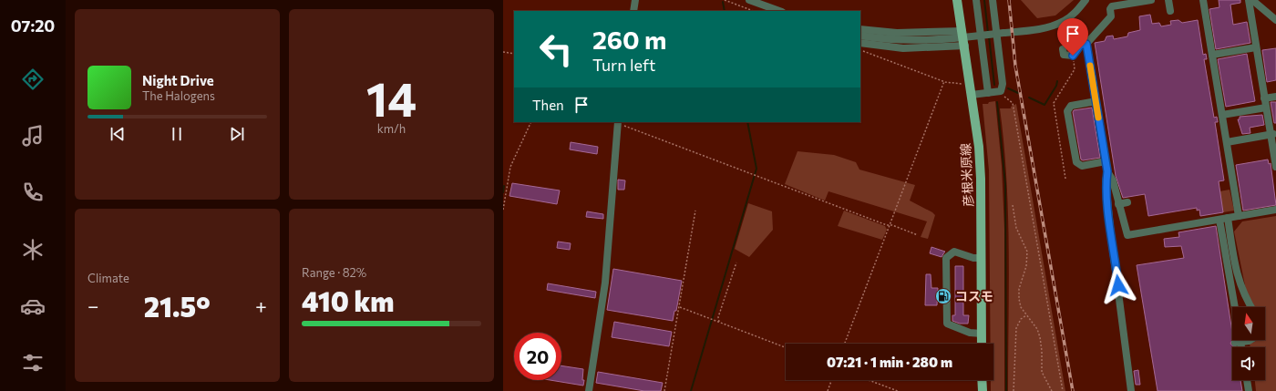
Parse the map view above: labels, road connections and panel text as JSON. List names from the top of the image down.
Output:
{
  "streets": {
    "main road": ["彦根米原線"]
  },
  "places": {
    "fuel station": ["コスモ"]
  },
  "north": "top",
  "page": {
    "tabs": "07:20",
    "tile": [
      ["14", "km/h"],
      "Climate",
      ["Range · 82%", "410 km"]
    ],
    "turn": ["260 m", "Turn left"],
    "song": ["Night Drive", "The Halogens"],
    "then": "Then",
    "heat": ["−", "21.5°", "+"],
    "limit": "20",
    "trip": "07:21 · 1 min · 280 m"
  }
}
